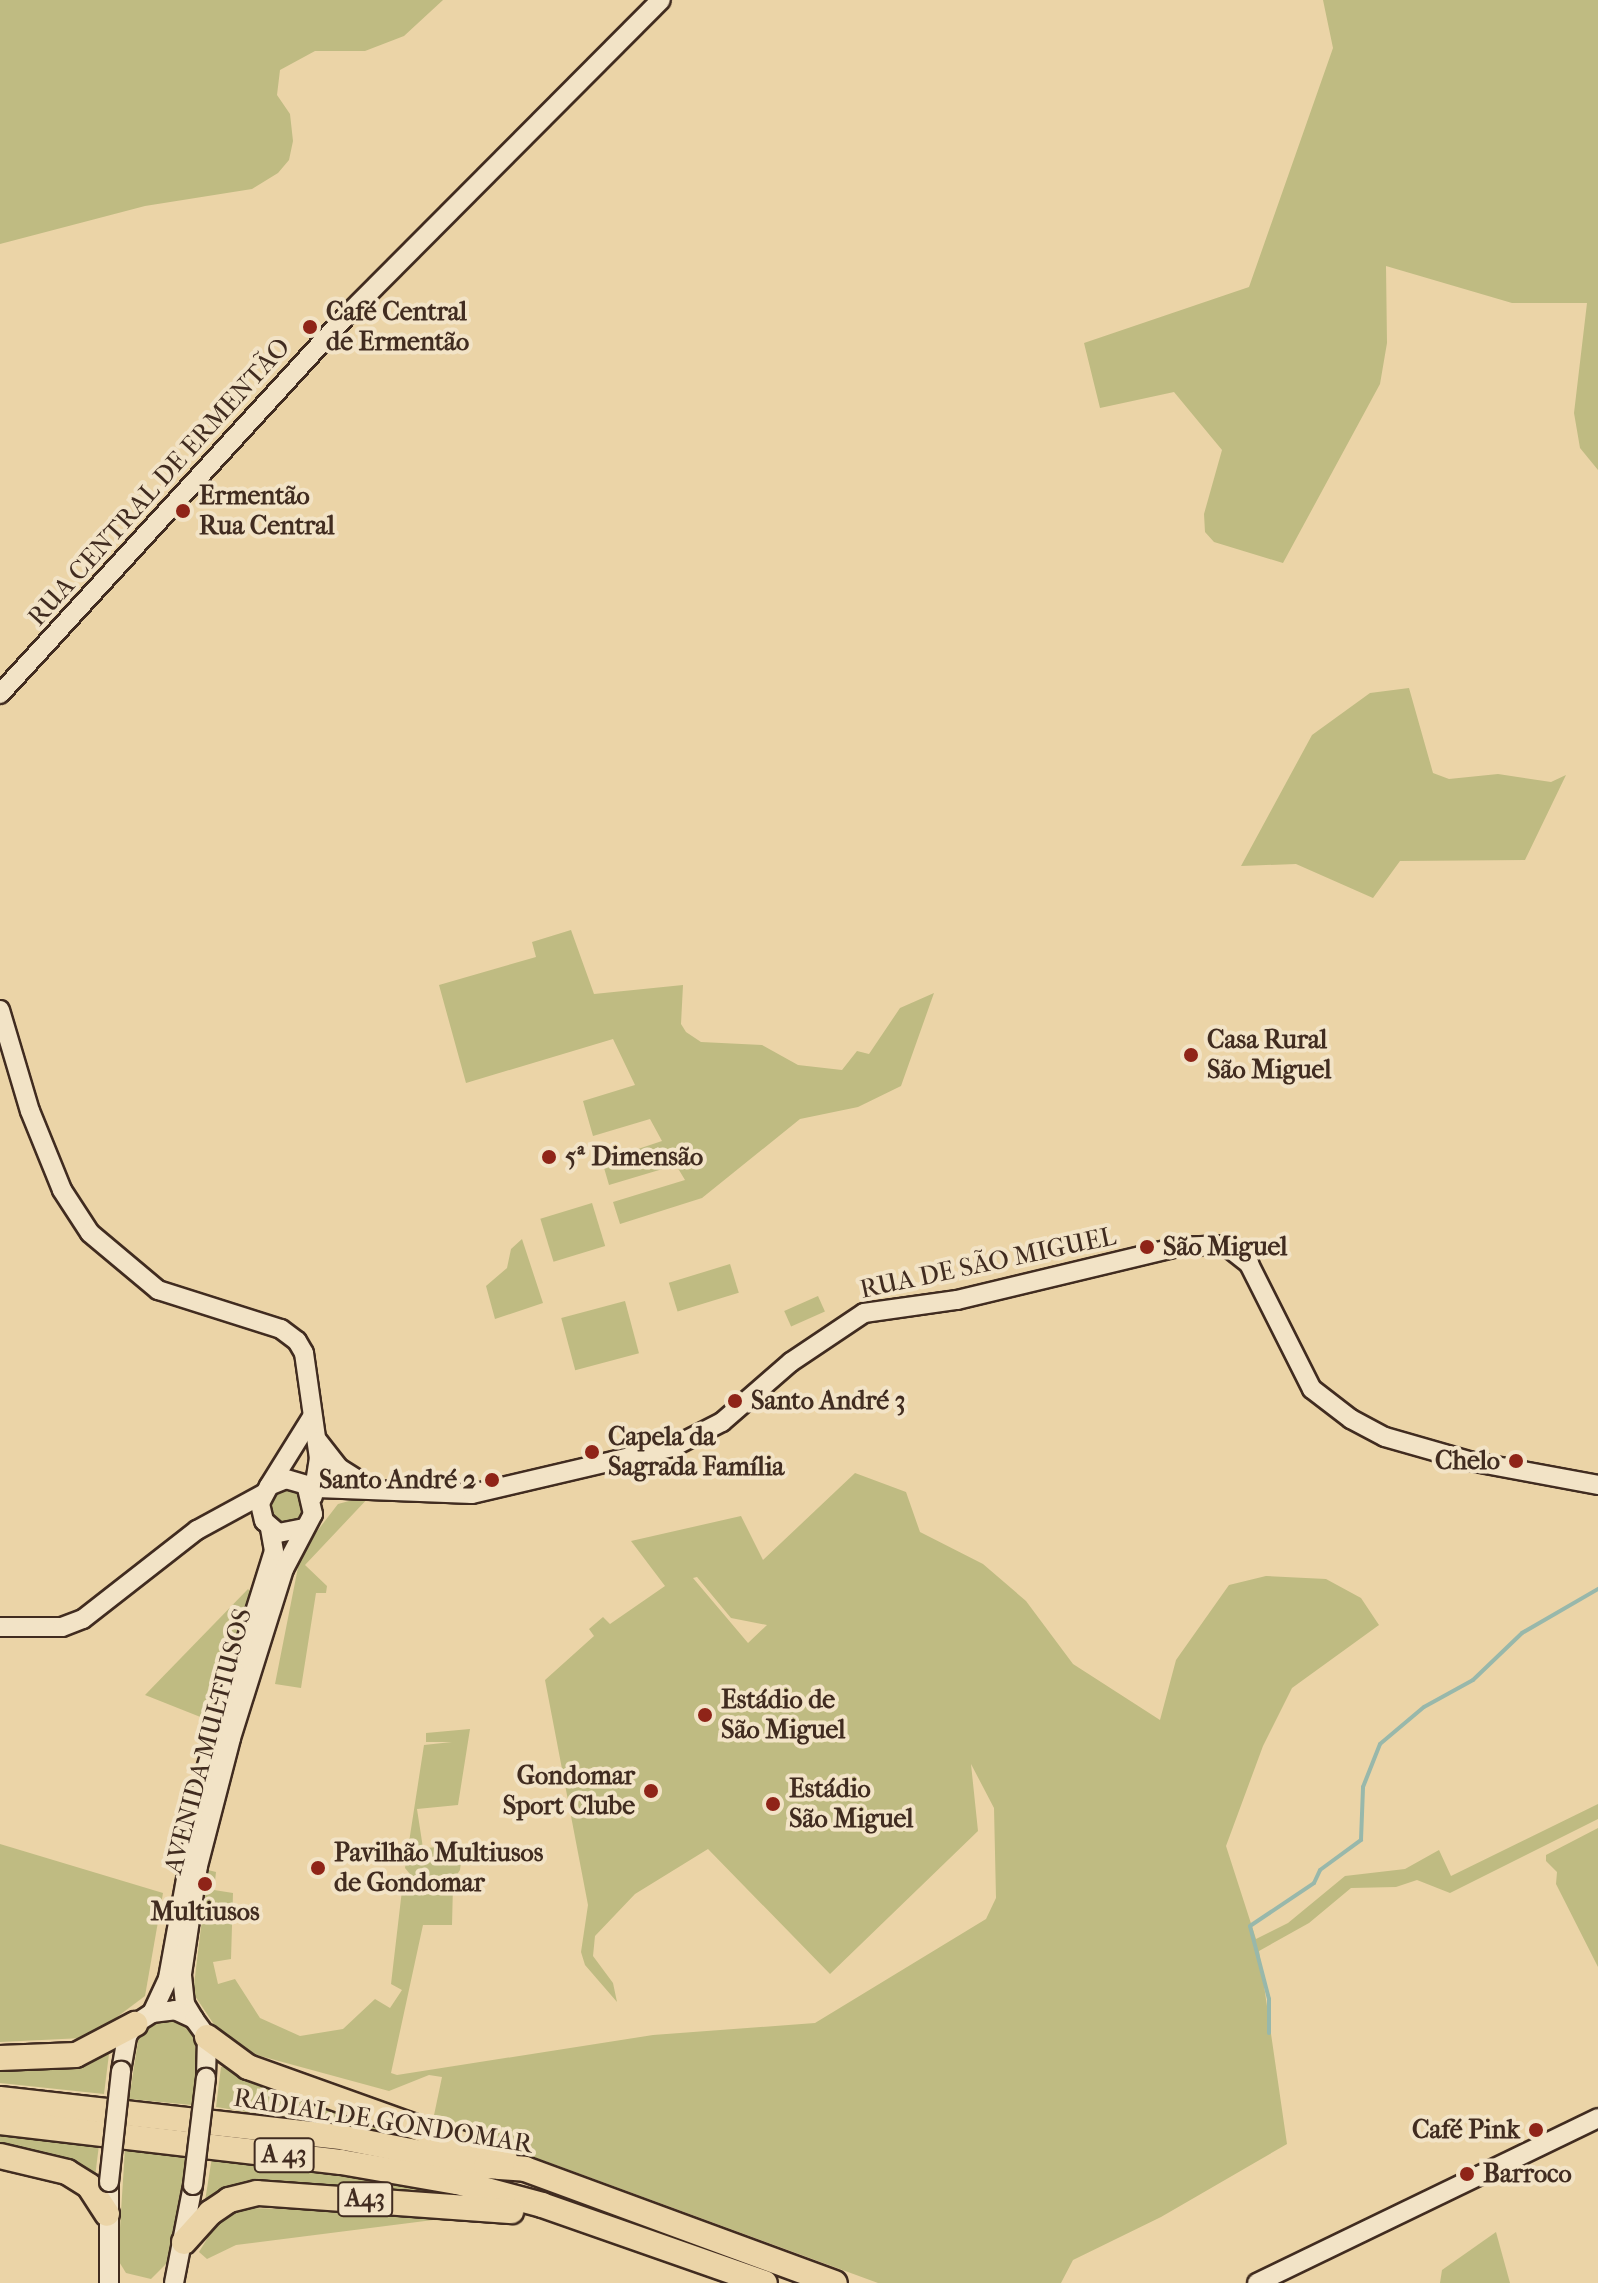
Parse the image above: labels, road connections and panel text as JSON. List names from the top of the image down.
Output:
{
  "streets": {
    "highway": ["RADIAL DE GONDOMAR", "A 43", "A43"],
    "street": ["RUA CENTRAL DE ERMENTÃO", "RUA DE SÃO MIGUEL", "AVENIDA MULTIUSOS"]
  },
  "crossings": [
    ["RUA DE SÃO MIGUEL", "AVENIDA MULTIUSOS"],
    ["AVENIDA MULTIUSOS", "A43"],
    ["RADIAL DE GONDOMAR", "A43"]
  ],
  "places": [
    "Café Central de Ermentão",
    "Ermentão Rua Central",
    "Casa Rural São Miguel",
    "5ª Dimensão",
    "São Miguel",
    "Santo André 3",
    "Capela da Sagrada Família",
    "Chelo",
    "Santo André 2",
    "Estádio de São Miguel",
    "Gondomar Sport Clube",
    "Estádio São Miguel",
    "Pavilhão Multiusos de Gondomar",
    "Multiusos",
    "Café Pink",
    "Barroco"
  ]
}
